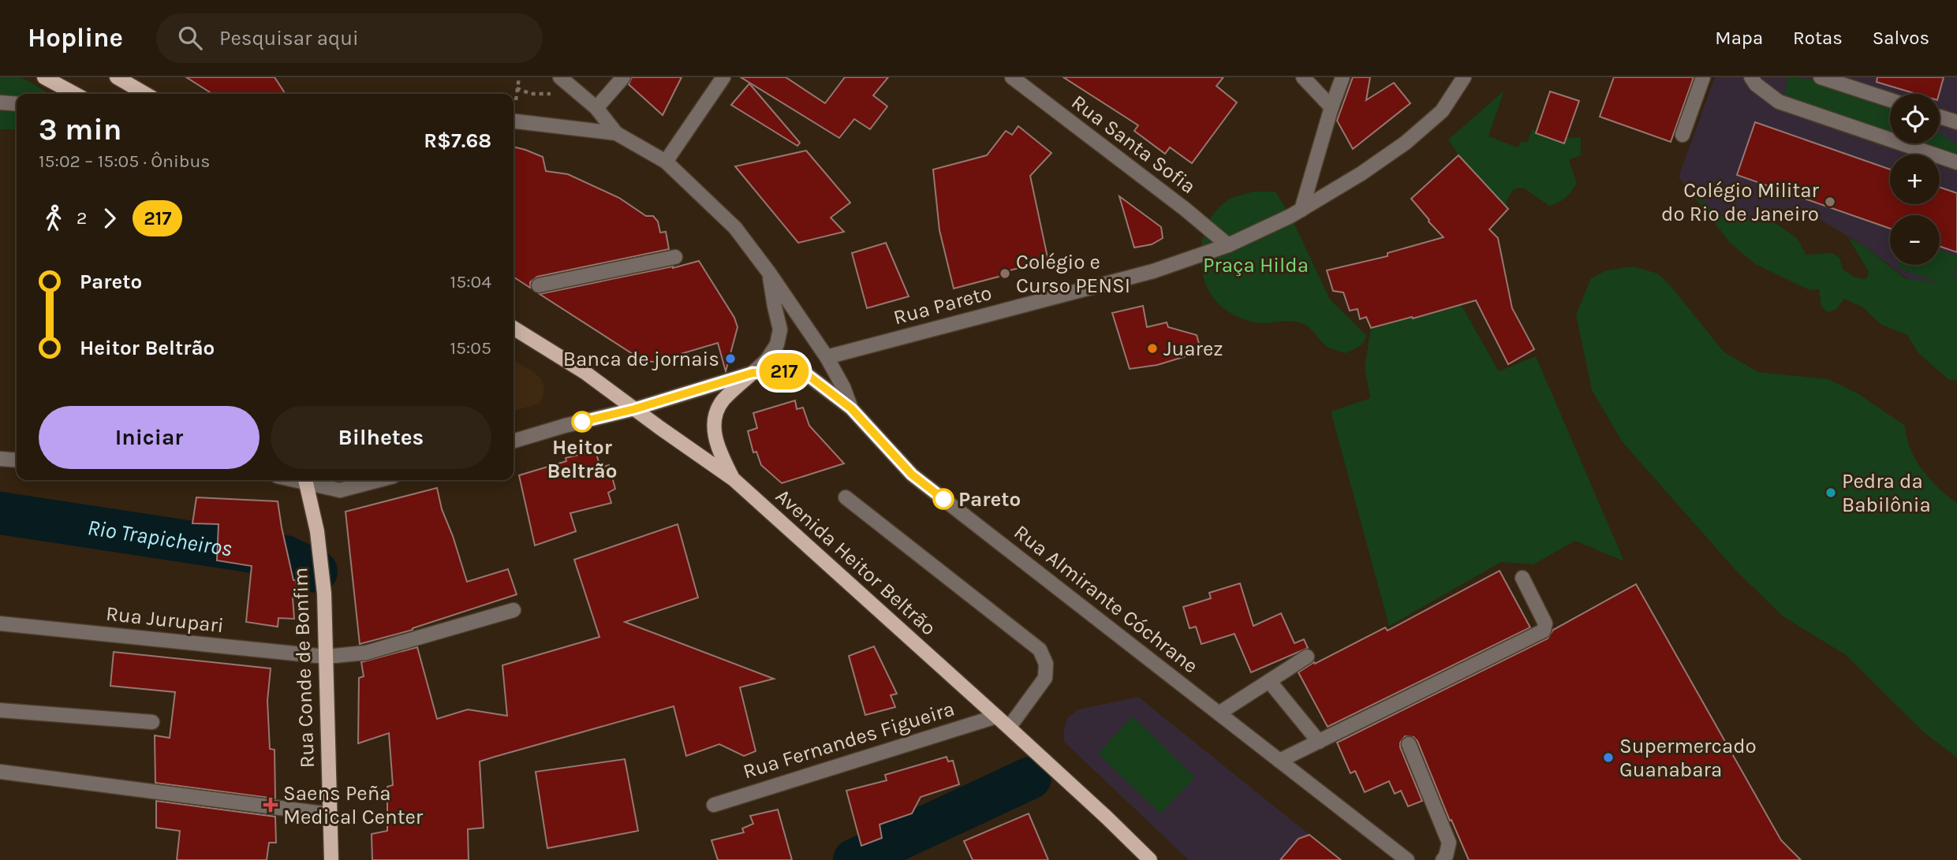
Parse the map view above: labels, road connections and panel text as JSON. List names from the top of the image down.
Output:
{
  "streets": {
    "main road": ["Avenida Heitor Beltrão", "Rua Conde de Bonfim"],
    "street": [
      "Rua Santa Sofia",
      "Rua Pareto",
      "Rua Almirante Cóchrane",
      "Rua Jurupari",
      "Rua Fernandes Figueira"
    ]
  },
  "crossings": [
    ["Rua Santa Sofia", "Rua Pareto"],
    ["Rua Pareto", "Rua Almirante Cóchrane"],
    ["Avenida Heitor Beltrão", "Rua Fernandes Figueira"],
    ["Rua Jurupari", "Rua Conde de Bonfim"]
  ],
  "water": ["Rio Trapicheiros"],
  "parks": ["Praça Hilda"],
  "places": {
    "other": [
      "Colégio Militar do Rio de Janeiro",
      "Colégio e Curso PENSI",
      "Juarez",
      "Banca de jornais",
      "Heitor Beltrão",
      "Pedra da Babilônia",
      "Pareto",
      "Supermercado Guanabara"
    ],
    "health": ["Saens Peña Medical Center"]
  },
  "lines": ["bus line 217"],
  "page": {
    "header": "Hopline",
    "search": "Pesquisar aqui",
    "nav": ["Mapa", "Rotas", "Salvos"],
    "on_map": "217",
    "map_buttons": ["+", "−"],
    "heading": ["3 min", "15:02 – 15:05 · Ônibus", "R$7.68"],
    "legs": ["2", "217"],
    "list": [
      {
        "name": "Pareto",
        "value": "15:04"
      },
      {
        "name": "Heitor Beltrão",
        "value": "15:05"
      }
    ],
    "buttons": ["Iniciar", "Bilhetes"]
  }
}
